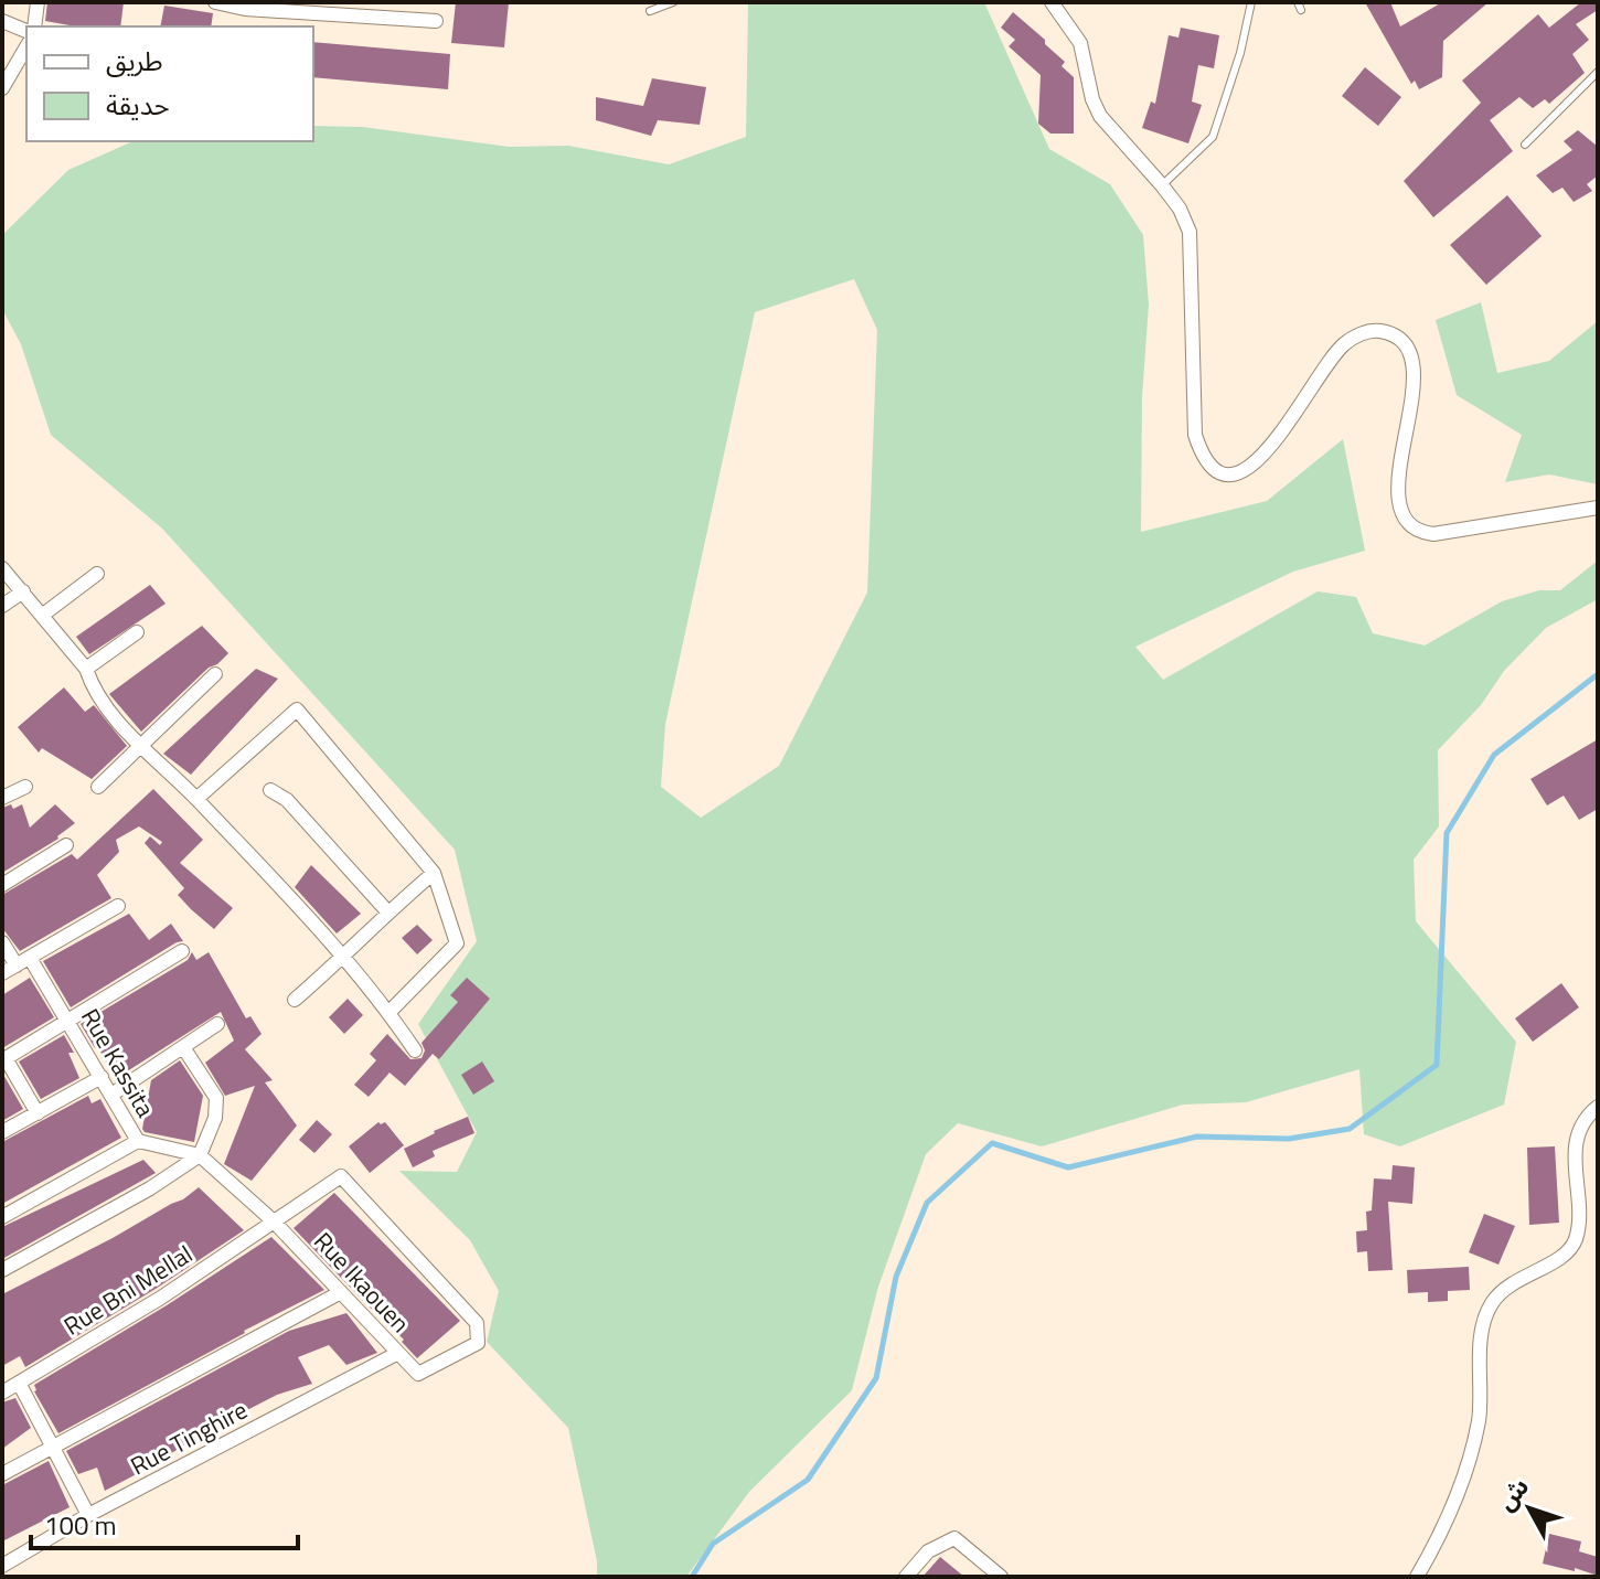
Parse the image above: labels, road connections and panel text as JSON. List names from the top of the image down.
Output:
{
  "streets": {
    "street": [
      "Rue Kassita",
      "Rue Ikaouen",
      "Rue Bni Mellal",
      "Rue Tinghire"
    ]
  },
  "crossings": [
    ["Rue Kassita", "Rue Ikaouen"],
    ["Rue Kassita", "Rue Bni Mellal"],
    ["Rue Ikaouen", "Rue Bni Mellal"],
    ["Rue Ikaouen", "Rue Tinghire"]
  ],
  "legend": ["طريق", "حديقة"],
  "scale_bar": "100 m",
  "north": "top left"
}
